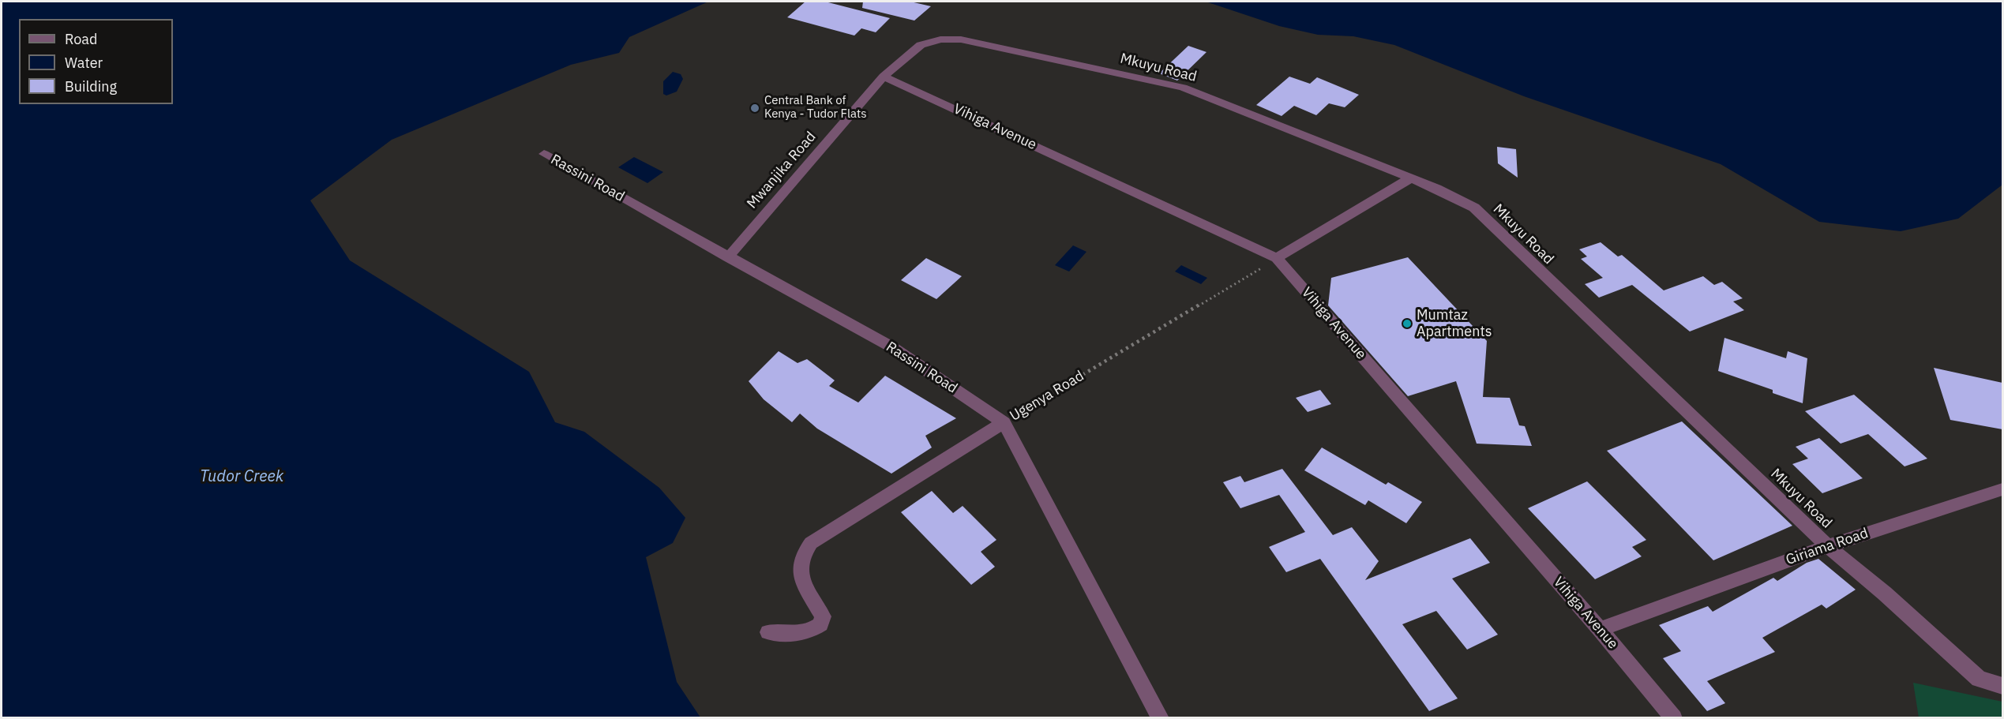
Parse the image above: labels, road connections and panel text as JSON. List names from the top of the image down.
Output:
{
  "streets": {
    "street": [
      "Mkuyu Road",
      "Vihiga Avenue",
      "Mwanjika Road",
      "Rassini Road",
      "Ugenya Road",
      "Giriama Road"
    ]
  },
  "crossings": [
    ["Mkuyu Road", "Mwanjika Road"],
    ["Mkuyu Road", "Giriama Road"],
    ["Vihiga Avenue", "Mwanjika Road"],
    ["Vihiga Avenue", "Ugenya Road"],
    ["Vihiga Avenue", "Giriama Road"],
    ["Mwanjika Road", "Rassini Road"],
    ["Rassini Road", "Ugenya Road"]
  ],
  "water": ["Tudor Creek"],
  "places": ["Central Bank of Kenya - Tudor Flats", "Mumtaz Apartments"],
  "legend": ["Road", "Water", "Building"]
}
